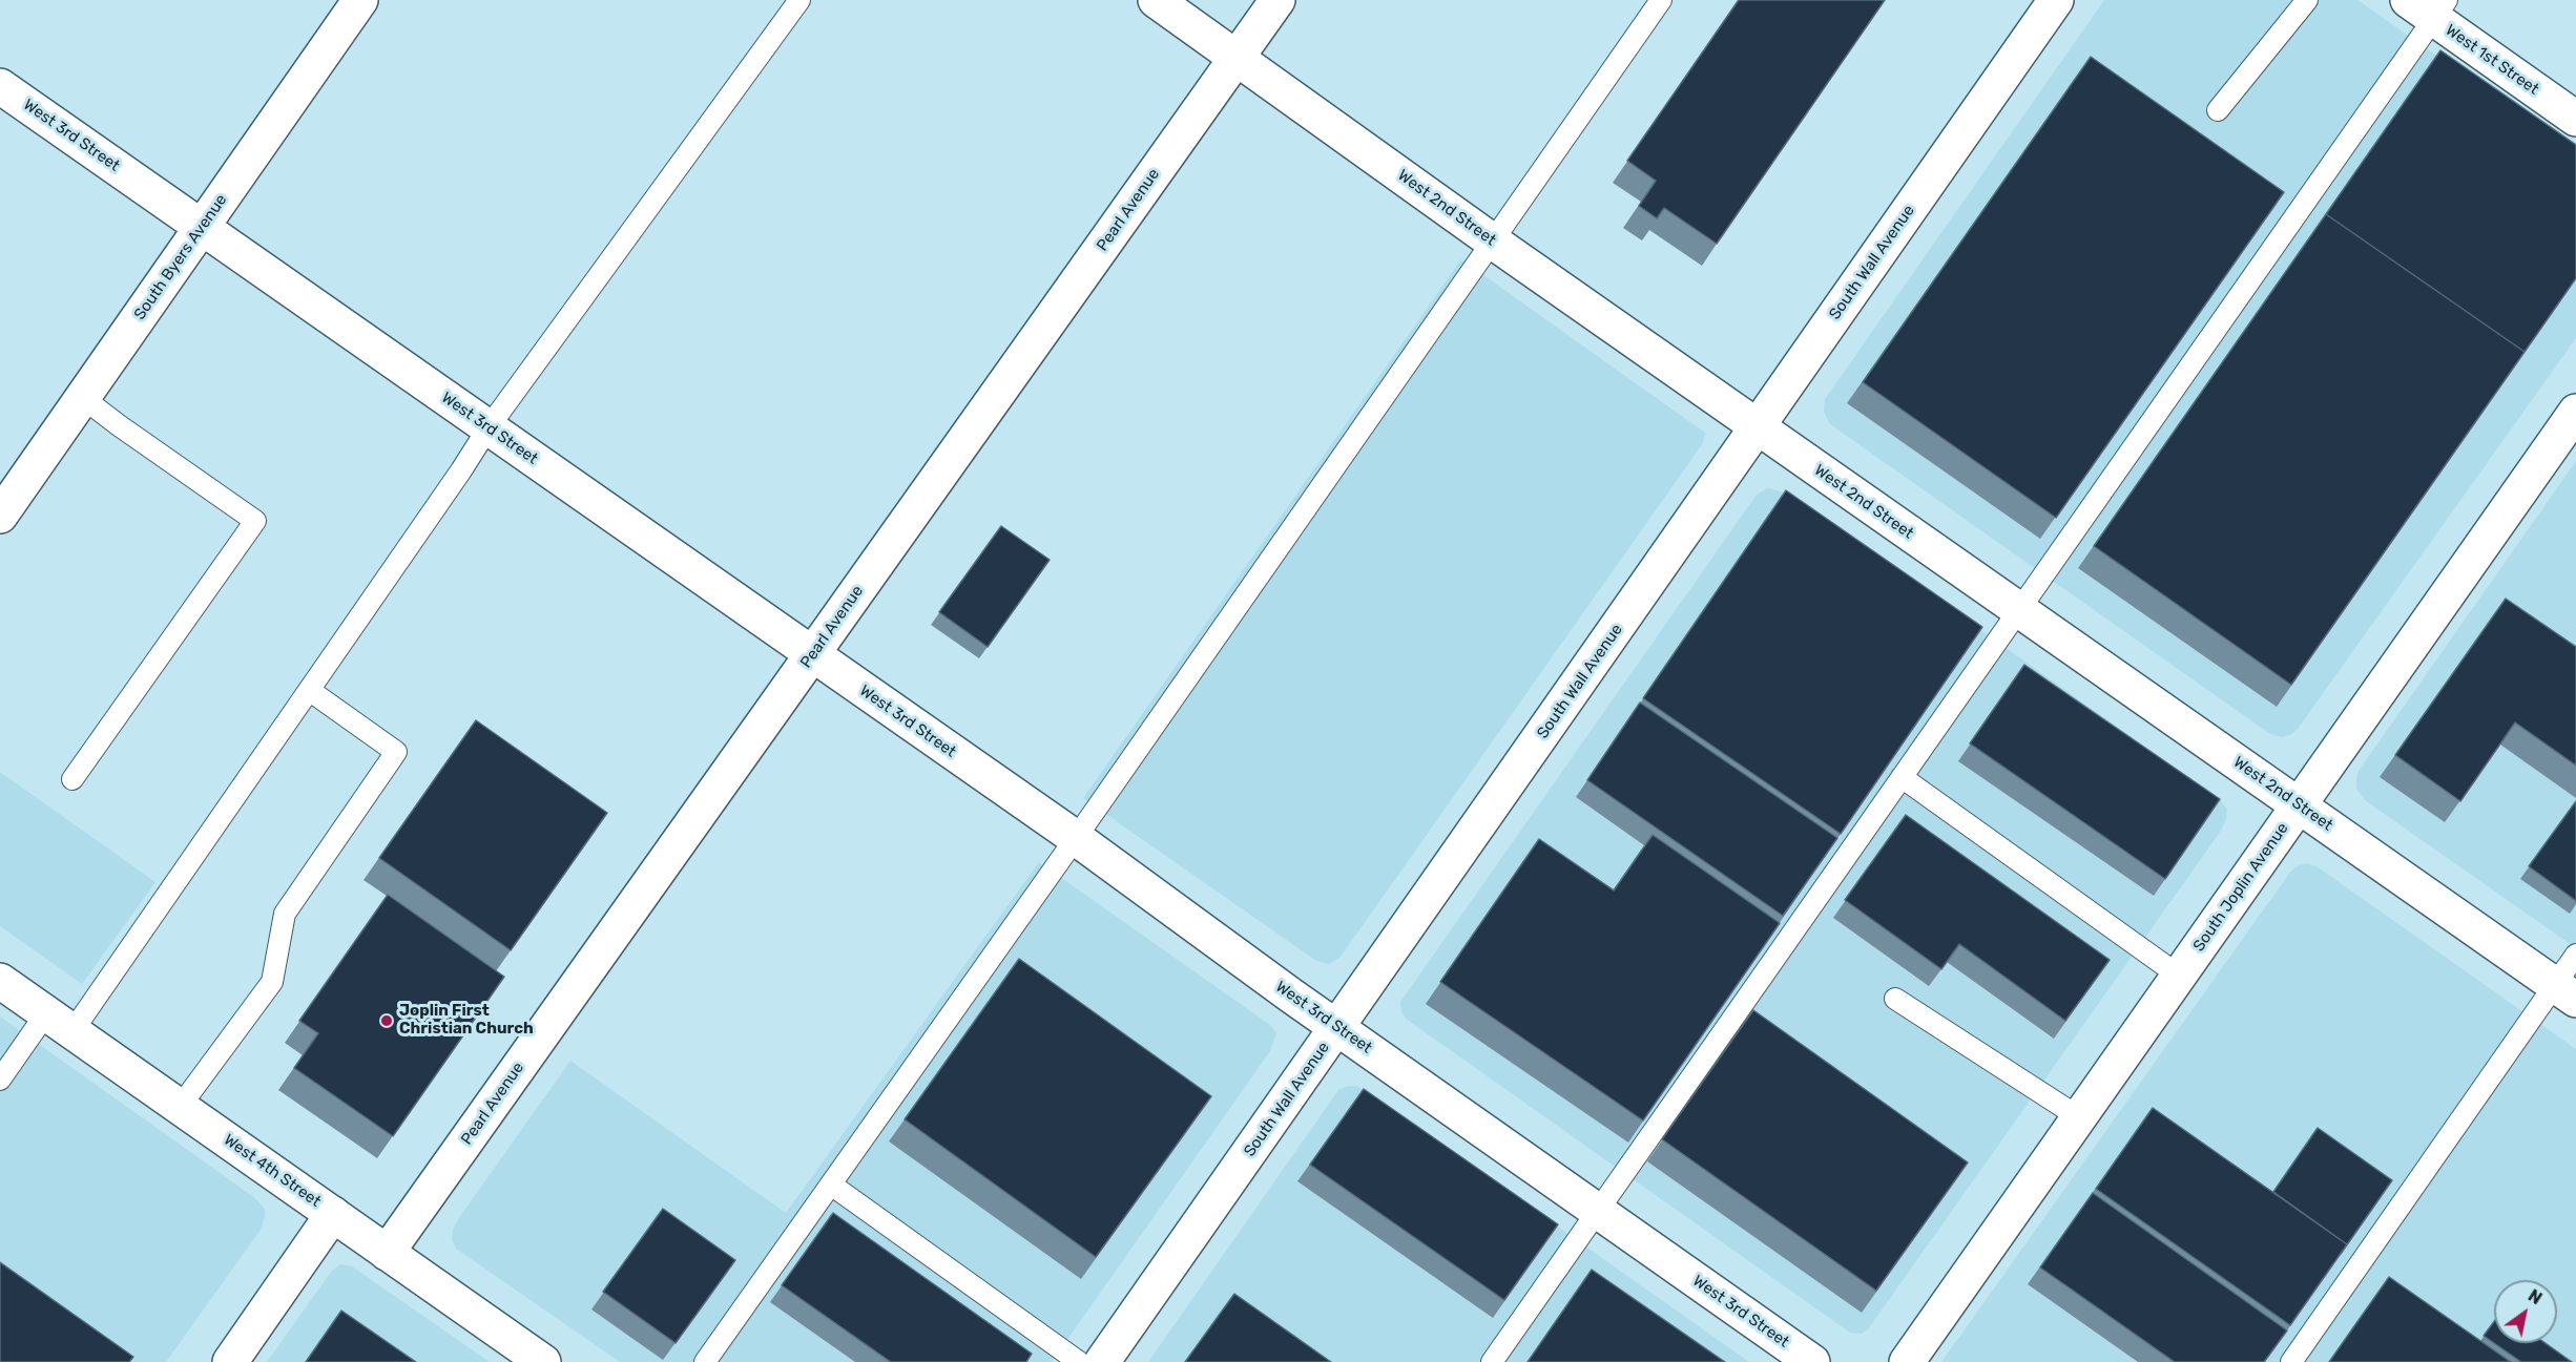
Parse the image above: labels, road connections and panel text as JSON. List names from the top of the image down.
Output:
{
  "streets": {
    "street": [
      "West 1st Street",
      "West 3rd Street",
      "West 2nd Street",
      "Pearl Avenue",
      "South Byers Avenue",
      "South Wall Avenue",
      "South Joplin Avenue",
      "West 4th Street"
    ]
  },
  "crossings": [
    ["West 3rd Street", "Pearl Avenue"],
    ["West 3rd Street", "South Byers Avenue"],
    ["West 3rd Street", "South Wall Avenue"],
    ["West 2nd Street", "Pearl Avenue"],
    ["West 2nd Street", "South Wall Avenue"],
    ["West 2nd Street", "South Joplin Avenue"],
    ["Pearl Avenue", "West 4th Street"]
  ],
  "places": ["Joplin First Christian Church"],
  "north": "top right"
}
